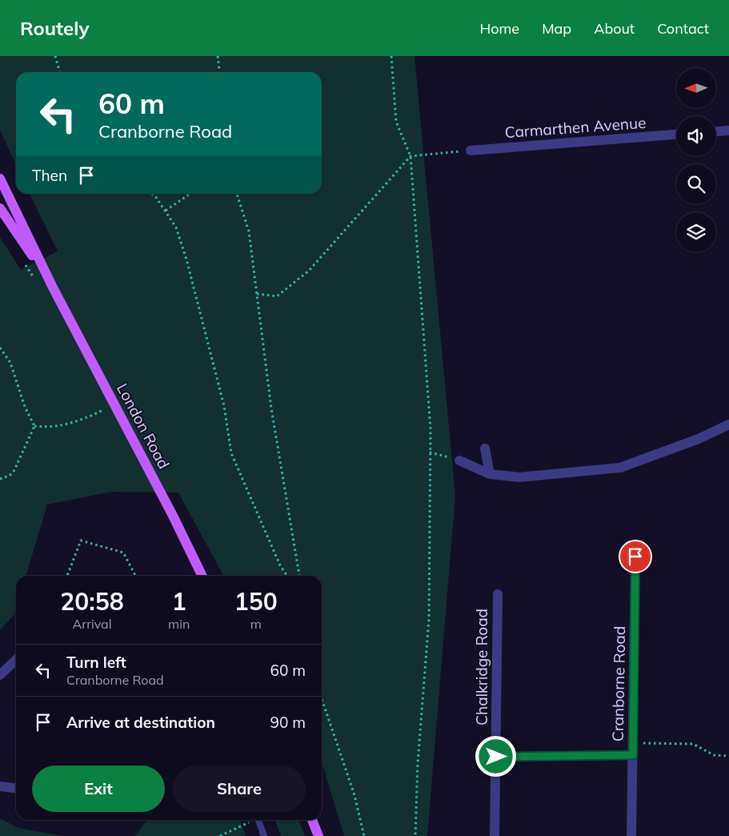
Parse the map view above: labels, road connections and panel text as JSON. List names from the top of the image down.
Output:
{
  "streets": {
    "main road": ["London Road"],
    "street": ["Carmarthen Avenue", "Chalkridge Road", "Cranborne Road"]
  },
  "north": "left",
  "page": {
    "header": "Routely",
    "nav": [
      "Home",
      "Map",
      "About",
      "Contact"
    ],
    "turn": ["60 m", "Cranborne Road"],
    "then": "Then",
    "eta": [
      "20:58",
      "Arrival",
      "1",
      "min",
      "150",
      "m"
    ],
    "list": [
      {
        "name": "Turn left",
        "note": "Cranborne Road",
        "value": "60 m"
      },
      {
        "name": "Arrive at destination",
        "value": "90 m"
      }
    ],
    "buttons": ["Exit", "Share"]
  }
}
